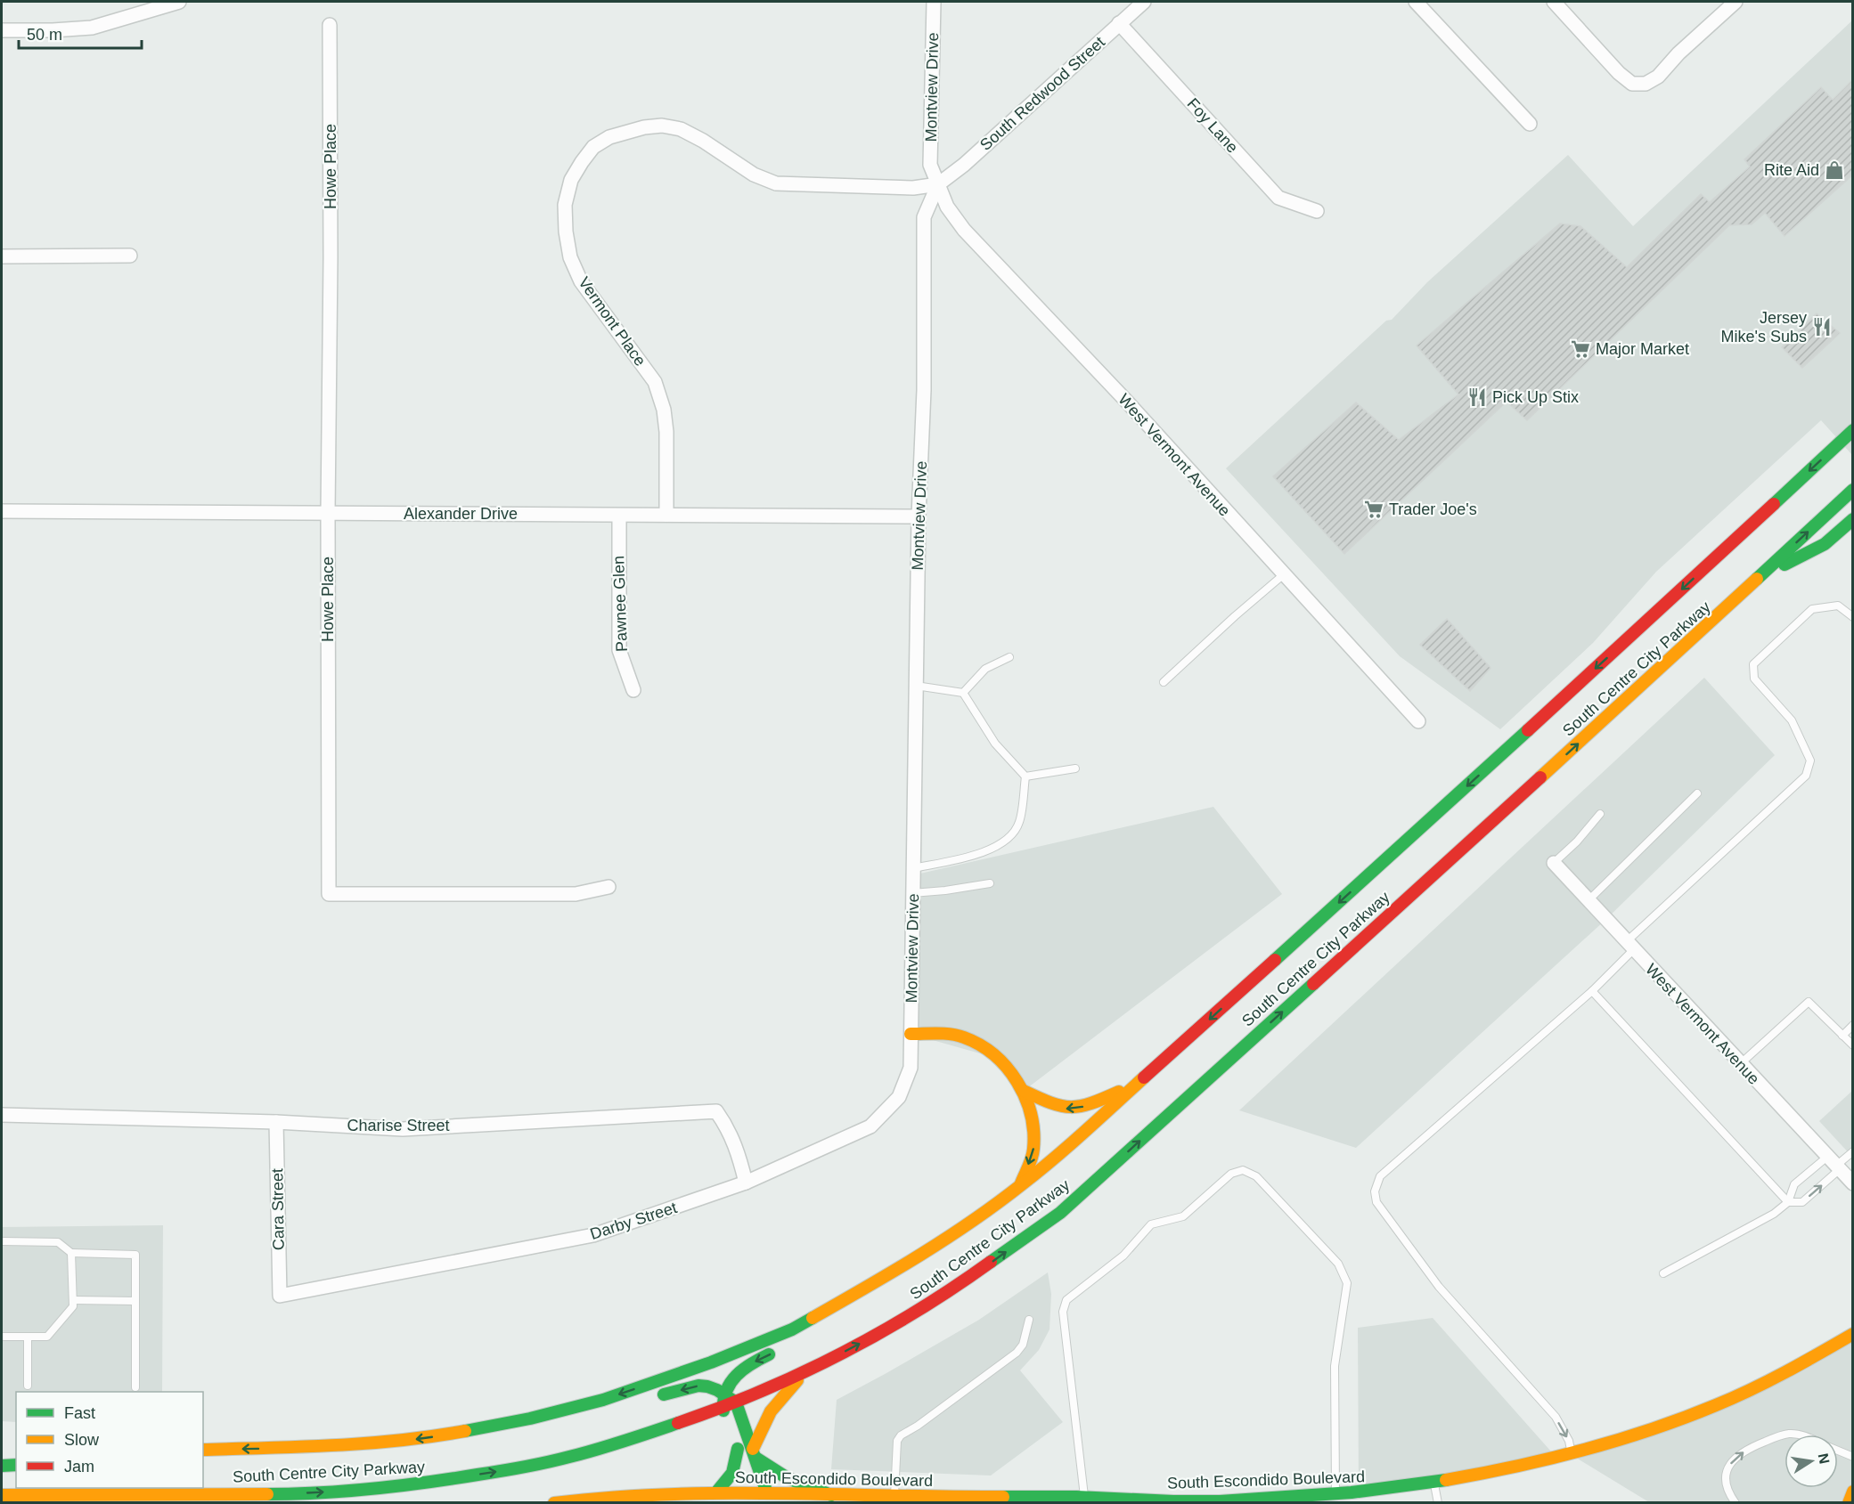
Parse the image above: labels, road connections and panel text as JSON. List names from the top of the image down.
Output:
{
  "streets": {
    "main road": ["South Centre City Parkway", "South Escondido Boulevard"],
    "street": [
      "Montview Drive",
      "South Redwood Street",
      "Foy Lane",
      "Howe Place",
      "Vermont Place",
      "West Vermont Avenue",
      "Alexander Drive",
      "Pawnee Glen",
      "Charise Street",
      "Cara Street",
      "Darby Street"
    ]
  },
  "crossings": [
    ["Montview Drive", "South Redwood Street"],
    ["Montview Drive", "Vermont Place"],
    ["Montview Drive", "West Vermont Avenue"],
    ["Montview Drive", "Alexander Drive"],
    ["Montview Drive", "Darby Street"],
    ["South Redwood Street", "Foy Lane"],
    ["South Redwood Street", "Vermont Place"],
    ["South Redwood Street", "West Vermont Avenue"],
    ["Howe Place", "Alexander Drive"],
    ["Vermont Place", "West Vermont Avenue"],
    ["Vermont Place", "Alexander Drive"],
    ["Alexander Drive", "Pawnee Glen"],
    ["Charise Street", "Cara Street"],
    ["Charise Street", "Darby Street"],
    ["Cara Street", "Darby Street"]
  ],
  "places": {
    "shop": ["Rite Aid"],
    "restaurant": ["Jersey Mike's Subs", "Pick Up Stix"],
    "supermarket": ["Major Market", "Trader Joe's"]
  },
  "legend": ["Fast", "Slow", "Jam"],
  "scale_bar": "50 m",
  "north": "right"
}
